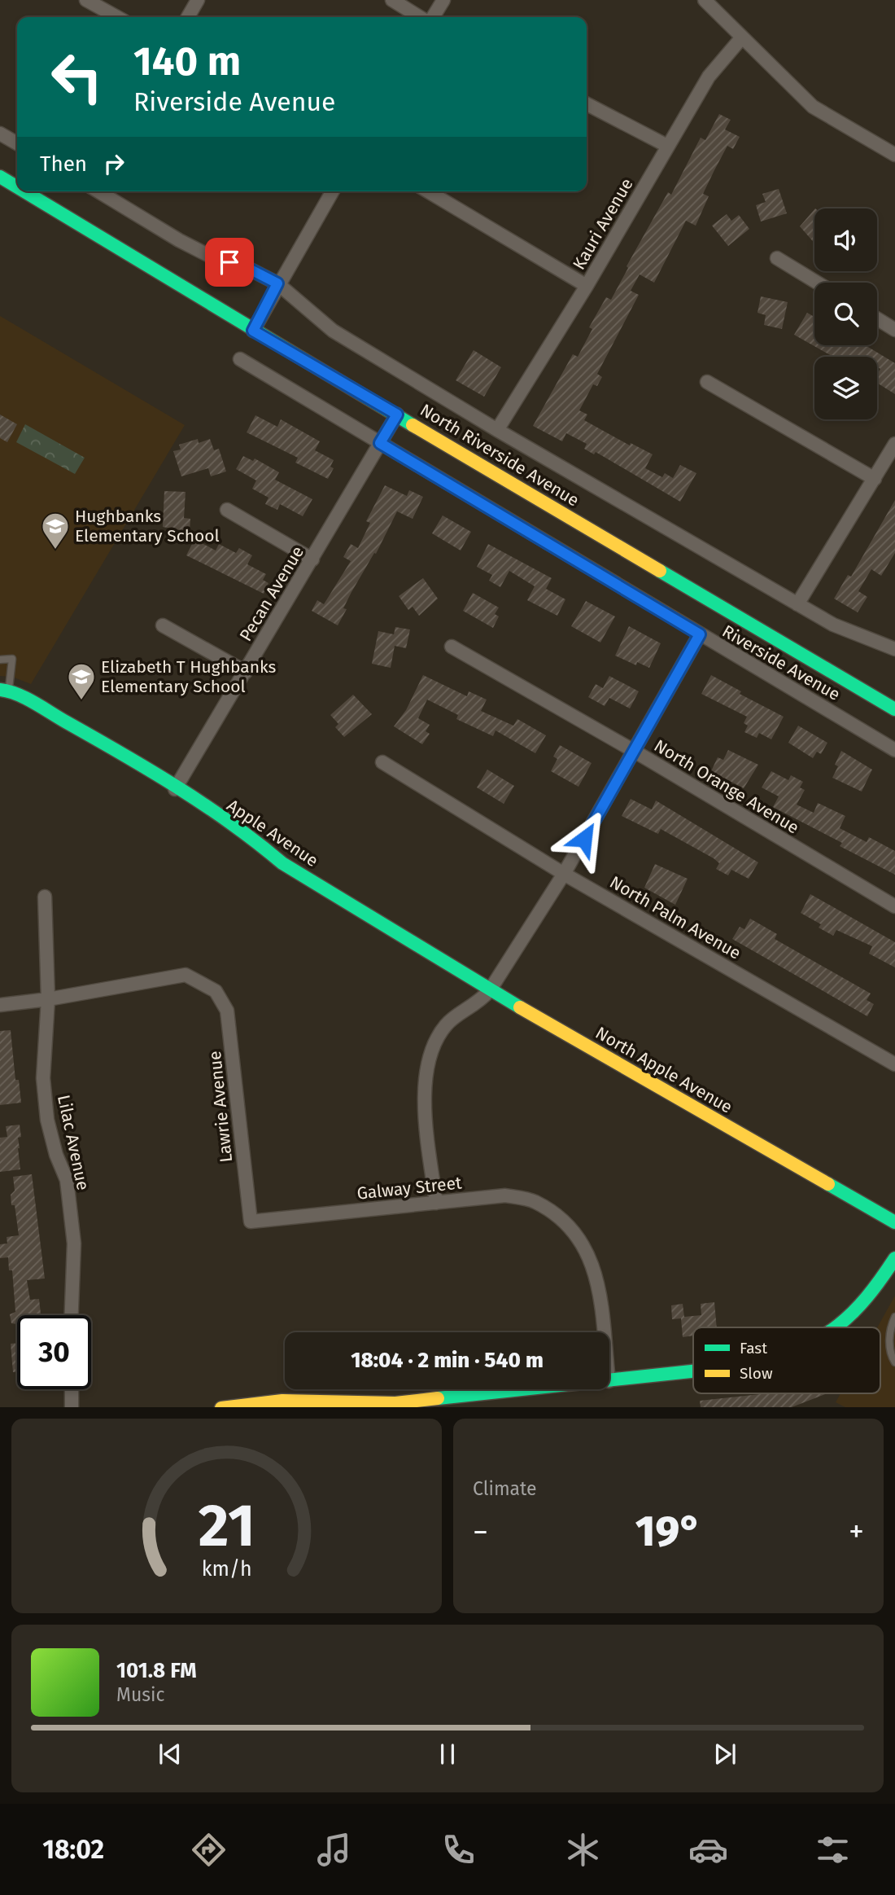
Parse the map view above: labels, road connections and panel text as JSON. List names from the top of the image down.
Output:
{
  "streets": {
    "street": [
      "Kauri Avenue",
      "North Riverside Avenue",
      "Pecan Avenue",
      "Riverside Avenue",
      "North Orange Avenue",
      "Apple Avenue",
      "North Palm Avenue",
      "North Apple Avenue",
      "Lawrie Avenue",
      "Lilac Avenue",
      "Galway Street"
    ]
  },
  "crossings": [
    ["Kauri Avenue", "North Riverside Avenue"],
    ["North Riverside Avenue", "Pecan Avenue"],
    ["Pecan Avenue", "Riverside Avenue"],
    ["Pecan Avenue", "Apple Avenue"],
    ["Apple Avenue", "North Apple Avenue"],
    ["Lawrie Avenue", "Lilac Avenue"],
    ["Lawrie Avenue", "Galway Street"]
  ],
  "places": {
    "school or university": ["Hughbanks Elementary School", "Elizabeth T Hughbanks Elementary School"]
  },
  "legend": ["Fast", "Slow"],
  "page": {
    "turn": ["140 m", "Riverside Avenue"],
    "then": "Then",
    "limit": "30",
    "trip": "18:04 · 2 min · 540 m",
    "tile": "Climate",
    "heat": ["−", "19°", "+"],
    "song": ["101.8 FM", "Music"],
    "tabs": "18:02",
    "gauge": ["21", "km/h"]
  }
}
